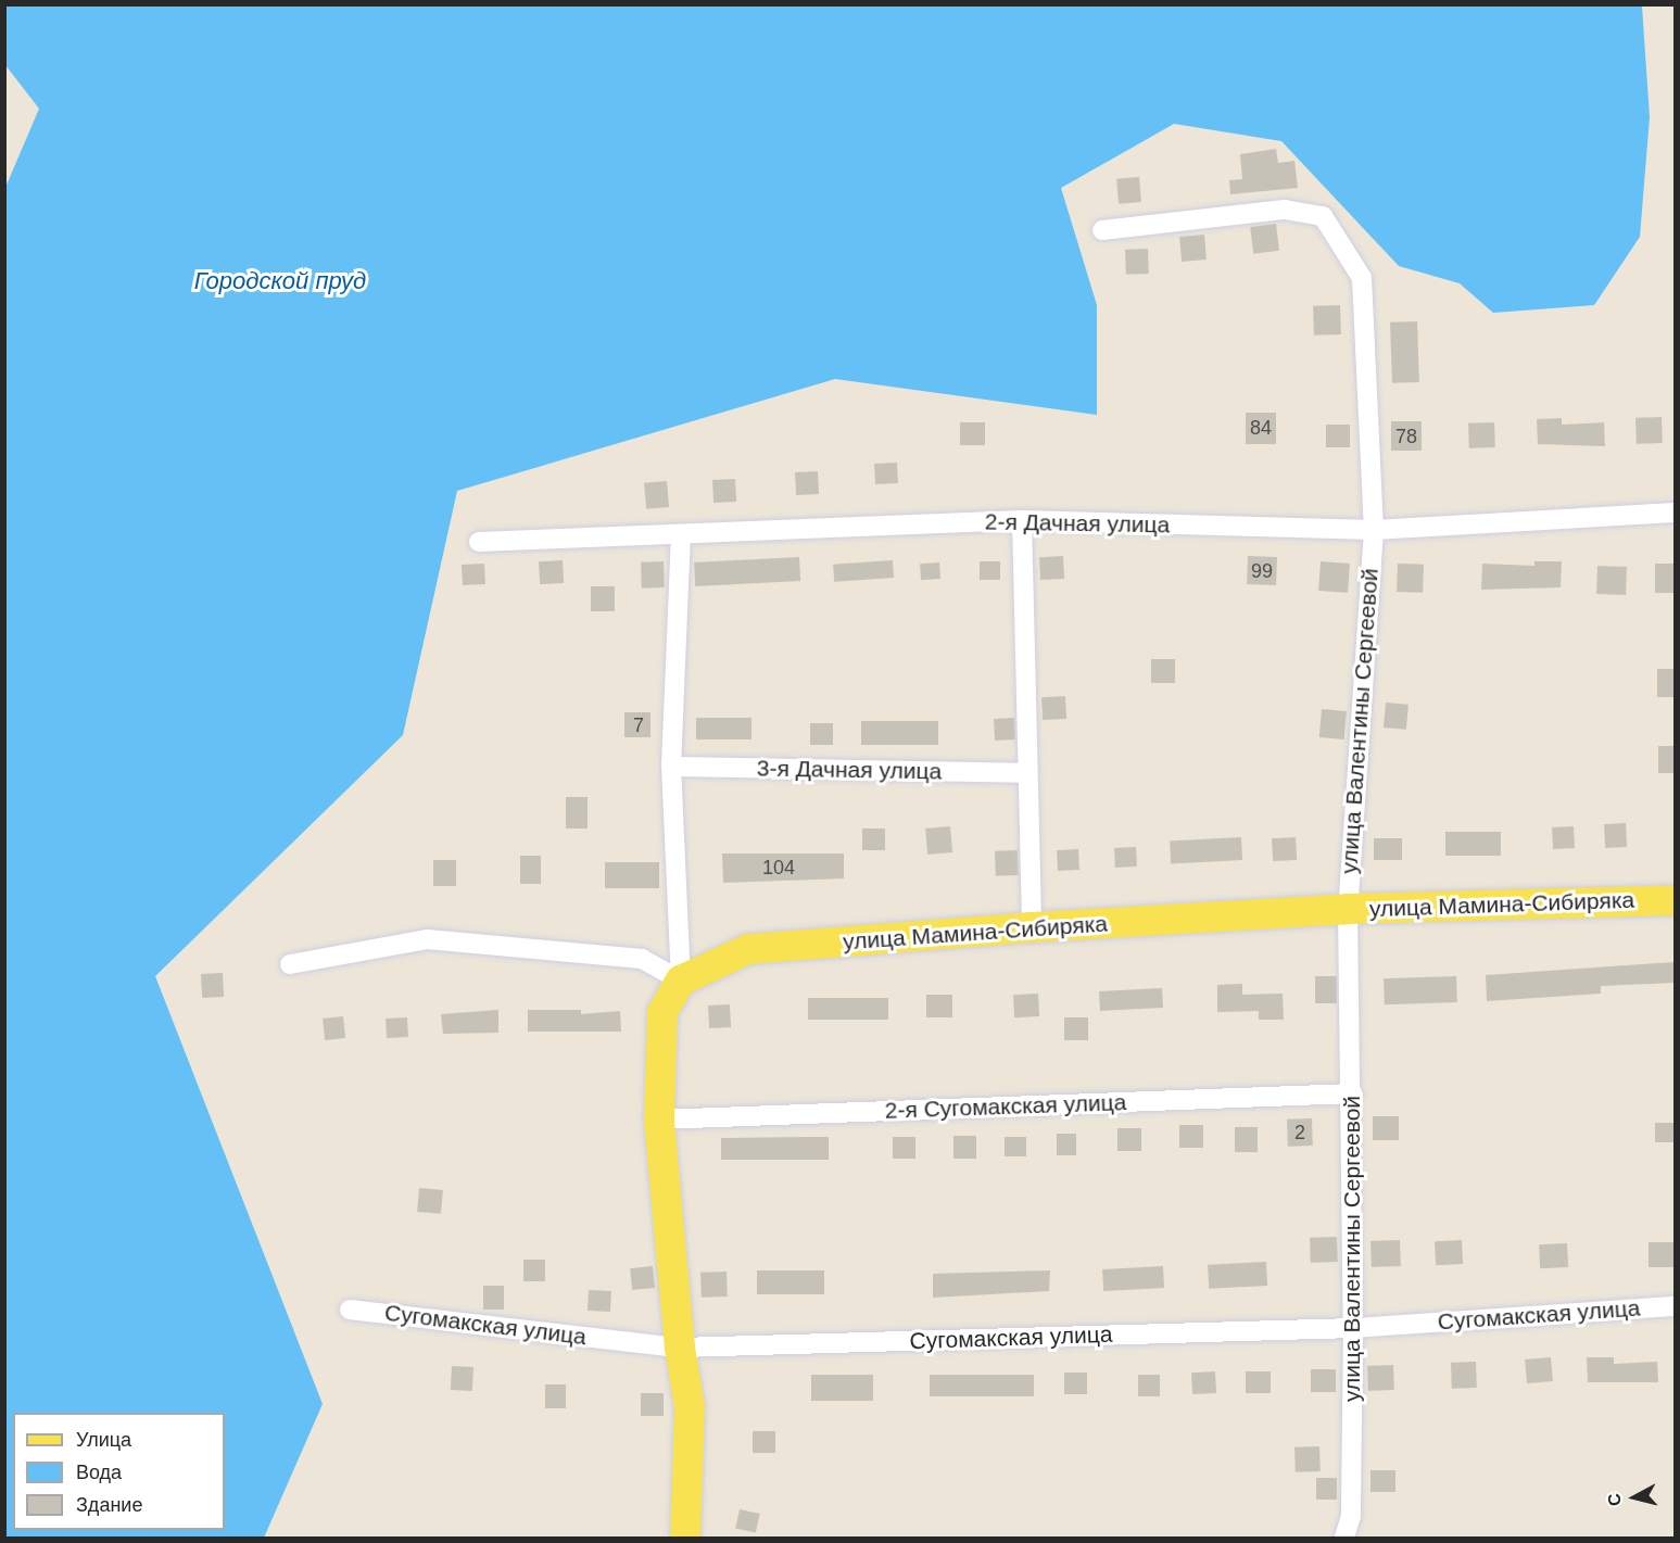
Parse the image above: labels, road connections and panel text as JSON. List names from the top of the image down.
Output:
{
  "streets": {
    "main road": ["улица Мамина-Сибиряка"],
    "street": [
      "2-я Дачная улица",
      "улица Валентины Сергеевой",
      "3-я Дачная улица",
      "2-я Сугомакская улица",
      "Сугомакская улица"
    ]
  },
  "crossings": [
    ["2-я Дачная улица", "улица Валентины Сергеевой"],
    ["улица Валентины Сергеевой", "улица Мамина-Сибиряка"],
    ["улица Валентины Сергеевой", "2-я Сугомакская улица"],
    ["улица Валентины Сергеевой", "Сугомакская улица"]
  ],
  "water": ["Городской пруд"],
  "house_numbers": [
    "84",
    "78",
    "99",
    "7",
    "104",
    "2"
  ],
  "legend": ["Улица", "Вода", "Здание"],
  "north": "left"
}
